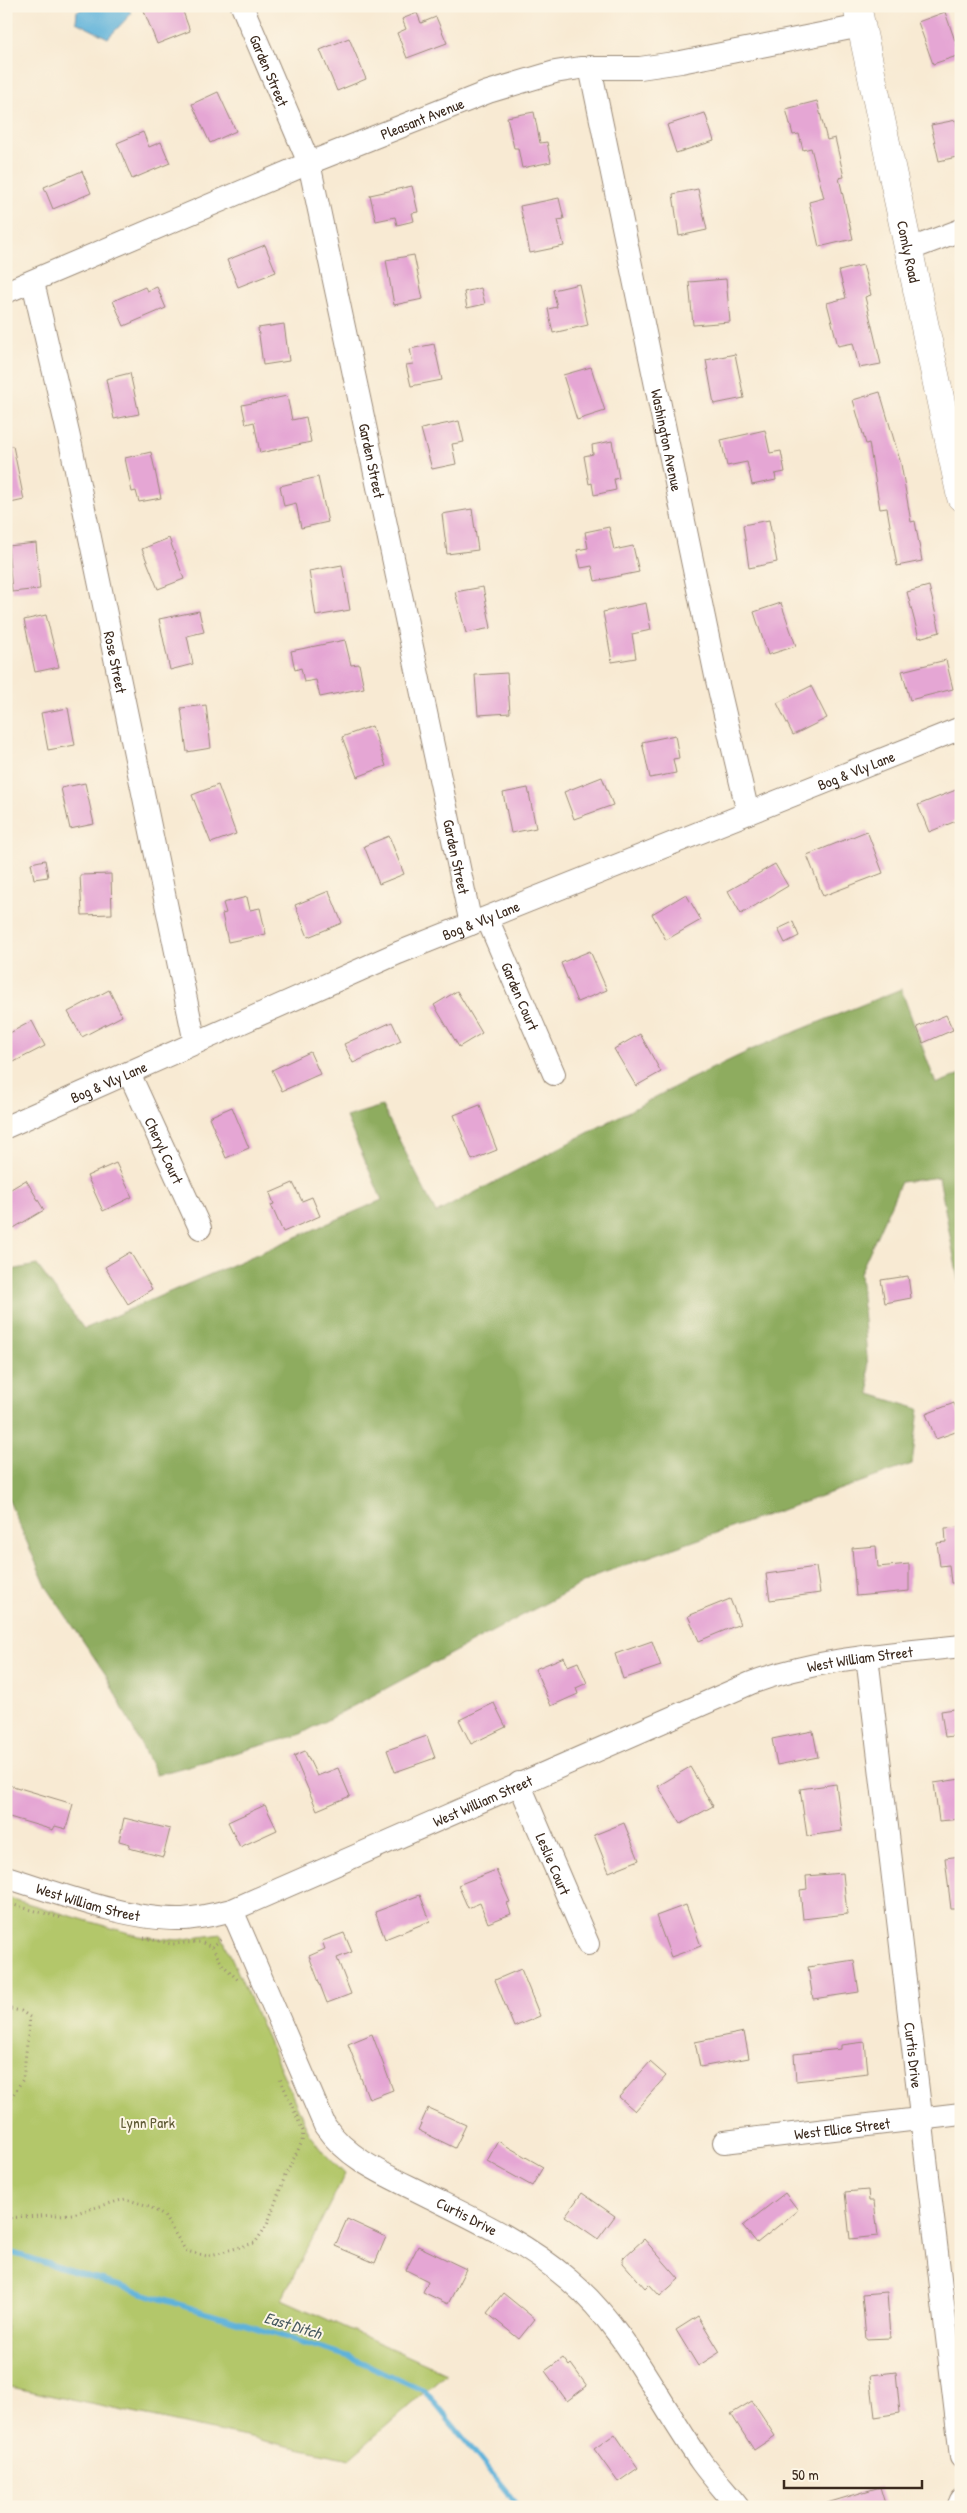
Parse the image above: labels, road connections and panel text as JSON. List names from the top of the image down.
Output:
{
  "streets": {
    "main road": ["Comly Road"],
    "street": [
      "Garden Street",
      "Pleasant Avenue",
      "Washington Avenue",
      "Rose Street",
      "Bog & Vly Lane",
      "Garden Court",
      "Cheryl Court",
      "West William Street",
      "Leslie Court",
      "Curtis Drive",
      "West Ellice Street"
    ]
  },
  "crossings": [
    ["Garden Street", "Pleasant Avenue"],
    ["Garden Street", "Bog & Vly Lane"],
    ["Garden Street", "Garden Court"],
    ["Pleasant Avenue", "Comly Road"],
    ["Pleasant Avenue", "Washington Avenue"],
    ["Pleasant Avenue", "Rose Street"],
    ["Washington Avenue", "Bog & Vly Lane"],
    ["Rose Street", "Bog & Vly Lane"],
    ["Bog & Vly Lane", "Garden Court"],
    ["Bog & Vly Lane", "Cheryl Court"],
    ["West William Street", "Leslie Court"],
    ["West William Street", "Curtis Drive"],
    ["Curtis Drive", "West Ellice Street"]
  ],
  "water": ["East Ditch"],
  "parks": ["Lynn Park"],
  "scale_bar": "50 m"
}
